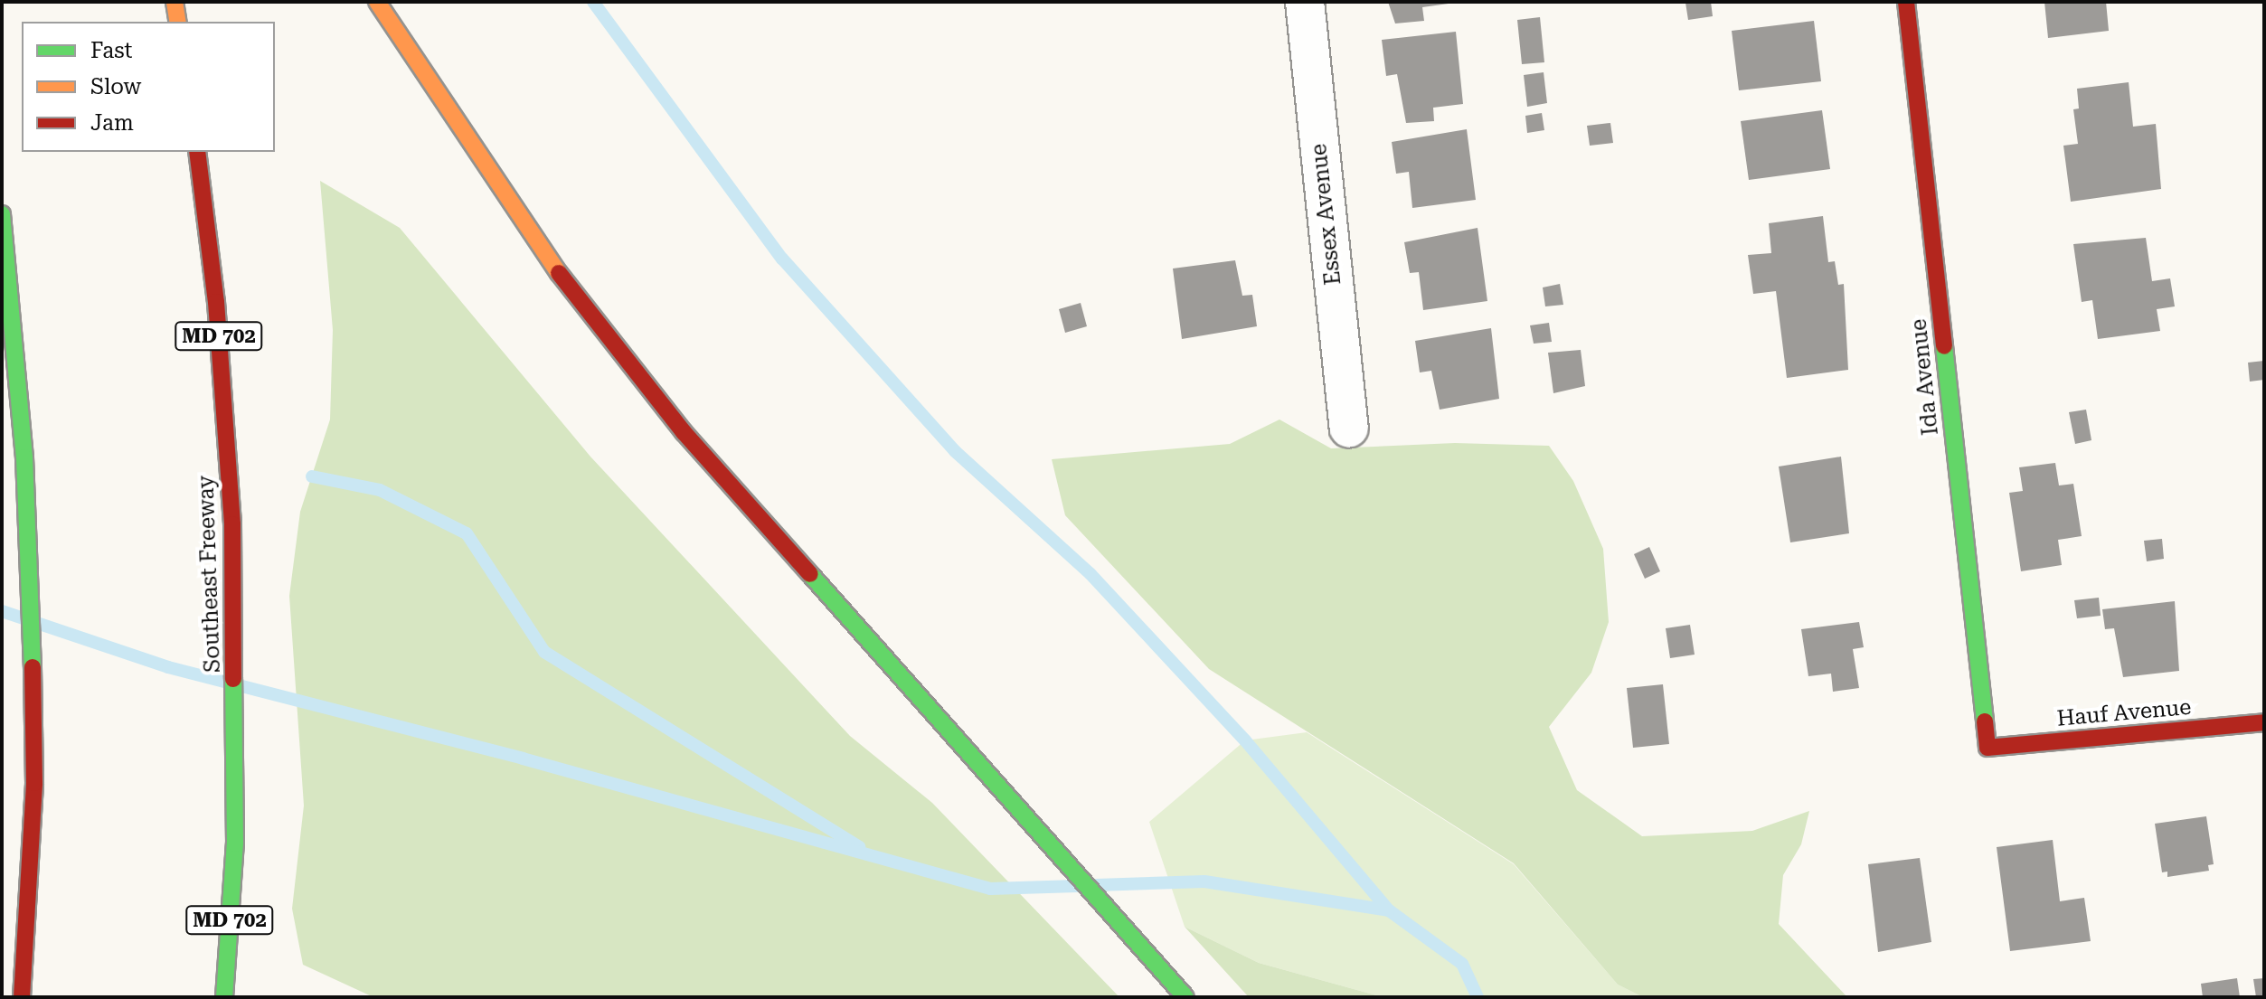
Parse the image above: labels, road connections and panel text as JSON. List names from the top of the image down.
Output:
{
  "streets": {
    "main road": [
      "MD 702",
      "Ida Avenue",
      "Southeast Freeway",
      "Hauf Avenue"
    ],
    "street": ["Essex Avenue"]
  },
  "crossings": [
    ["Ida Avenue", "Hauf Avenue"]
  ],
  "legend": ["Fast", "Slow", "Jam"]
}
